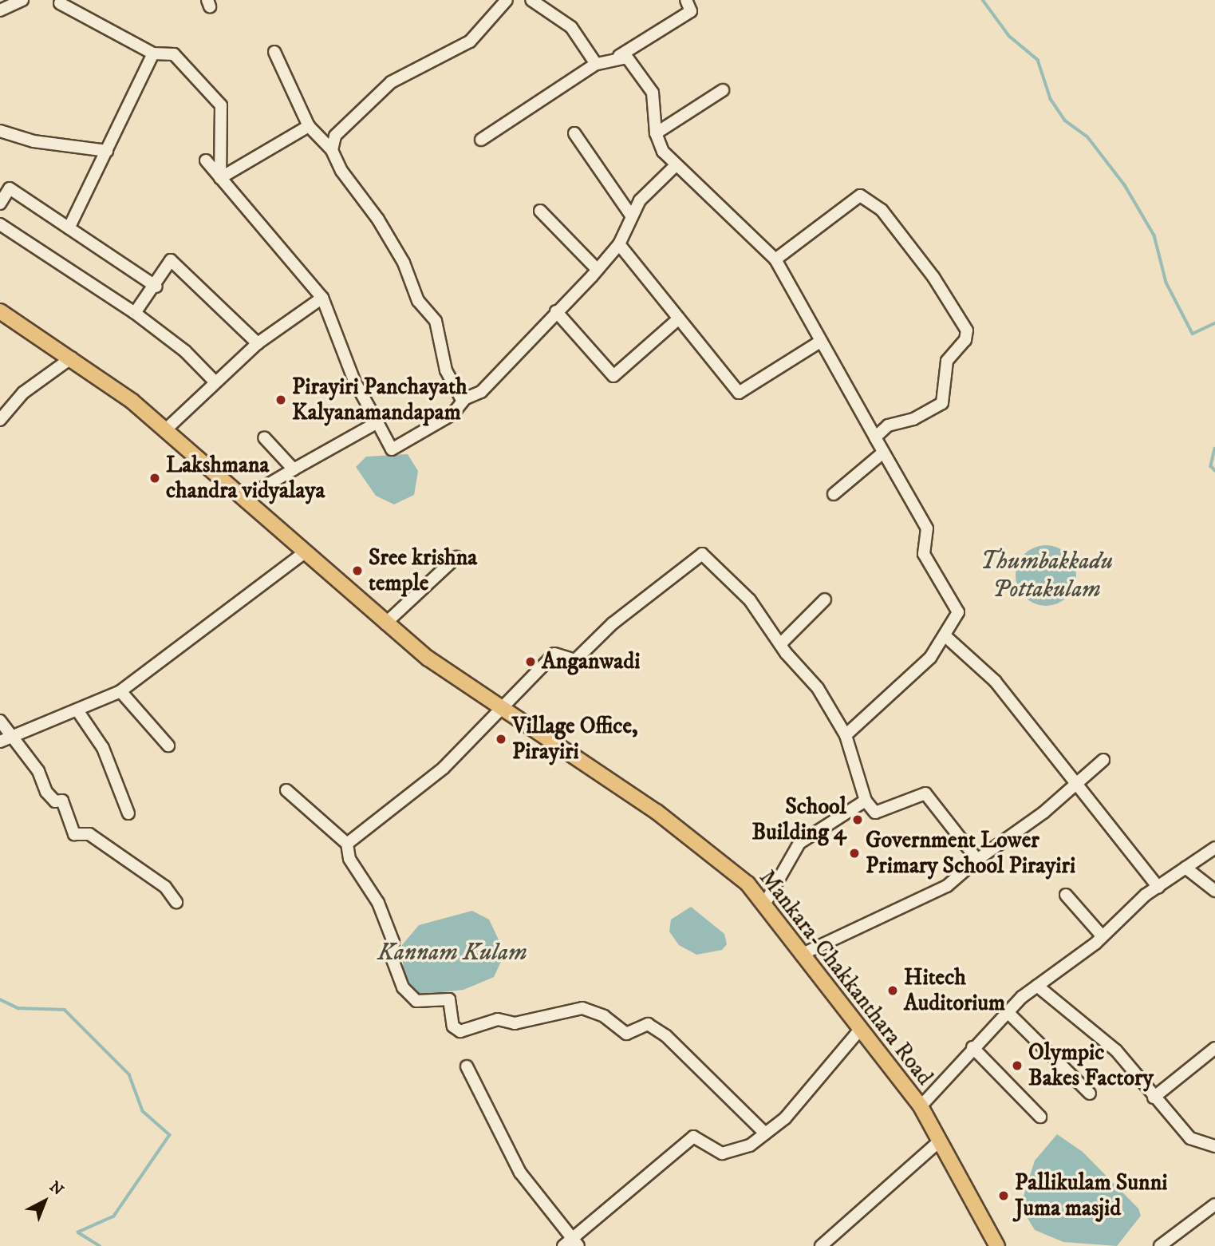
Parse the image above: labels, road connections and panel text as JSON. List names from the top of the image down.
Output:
{
  "streets": {
    "main road": ["Mankara-Chakkanthara Road"]
  },
  "water": ["Thumbakkadu Pottakulam", "Kannam Kulam"],
  "places": [
    "Pirayiri Panchayath Kalyanamandapam",
    "Lakshmana chandra vidyalaya",
    "Sree krishna temple",
    "Anganwadi",
    "Village Office, Pirayiri",
    "School Building 4",
    "Government Lower Primary School Pirayiri",
    "Hitech Auditorium",
    "Olympic Bakes Factory",
    "Pallikulam Sunni Juma masjid"
  ],
  "north": "top right"
}
